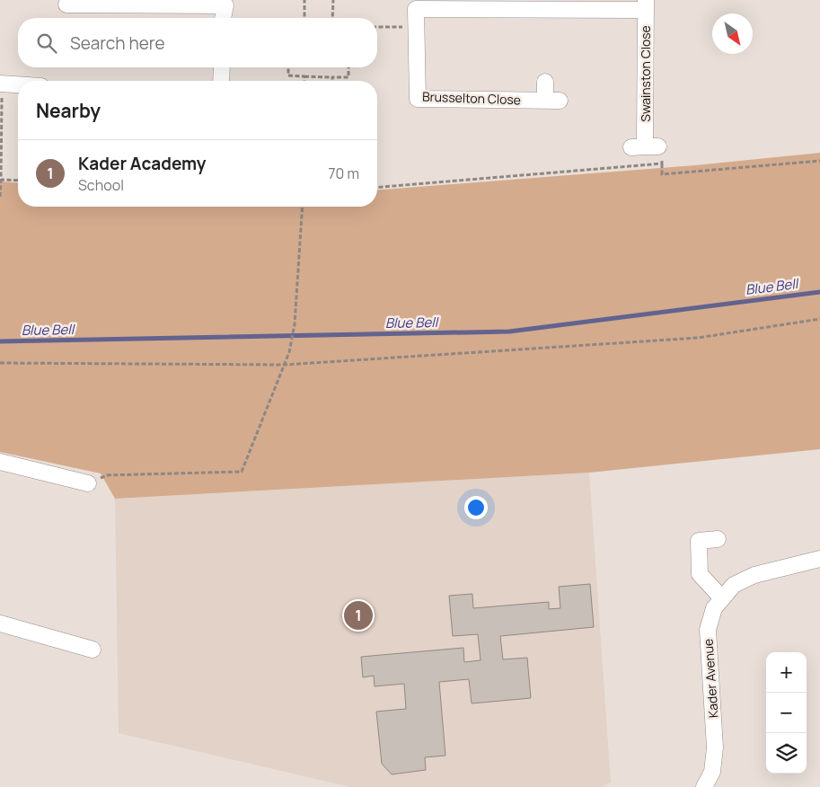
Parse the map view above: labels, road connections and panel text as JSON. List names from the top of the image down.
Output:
{
  "streets": {
    "street": ["Swainston Close", "Brusselton Close", "Kader Avenue"]
  },
  "crossings": [
    ["Swainston Close", "Brusselton Close"]
  ],
  "water": ["Blue Bell"],
  "north": "bottom right",
  "page": {
    "search": "Search here",
    "heading": "Nearby",
    "list": [
      {
        "mark": "1",
        "name": "Kader Academy",
        "note": "School",
        "value": "70 m"
      }
    ],
    "pins": "1",
    "map_buttons": ["+", "−"]
  }
}
